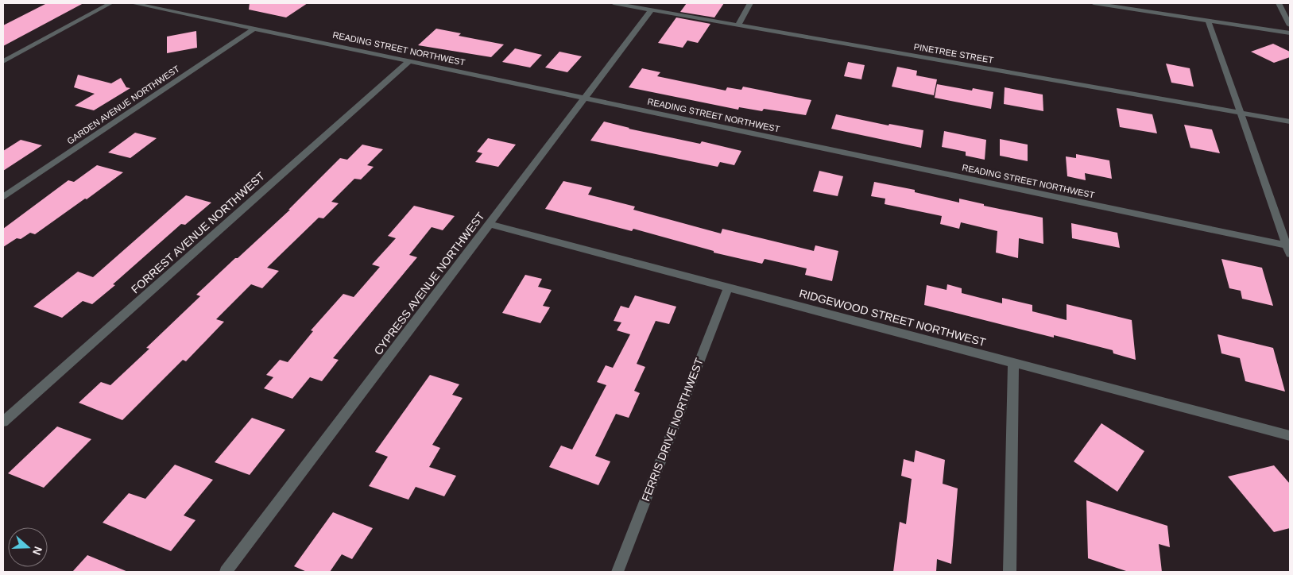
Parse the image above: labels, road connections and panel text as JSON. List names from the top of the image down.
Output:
{
  "streets": {
    "street": [
      "READING STREET NORTHWEST",
      "PINETREE STREET",
      "GARDEN AVENUE NORTHWEST",
      "FORREST AVENUE NORTHWEST",
      "CYPRESS AVENUE NORTHWEST",
      "RIDGEWOOD STREET NORTHWEST",
      "FERRIS DRIVE NORTHWEST"
    ]
  },
  "crossings": [
    ["READING STREET NORTHWEST", "GARDEN AVENUE NORTHWEST"],
    ["READING STREET NORTHWEST", "FORREST AVENUE NORTHWEST"],
    ["READING STREET NORTHWEST", "CYPRESS AVENUE NORTHWEST"],
    ["PINETREE STREET", "CYPRESS AVENUE NORTHWEST"],
    ["CYPRESS AVENUE NORTHWEST", "RIDGEWOOD STREET NORTHWEST"],
    ["RIDGEWOOD STREET NORTHWEST", "FERRIS DRIVE NORTHWEST"]
  ],
  "north": "right"
}
